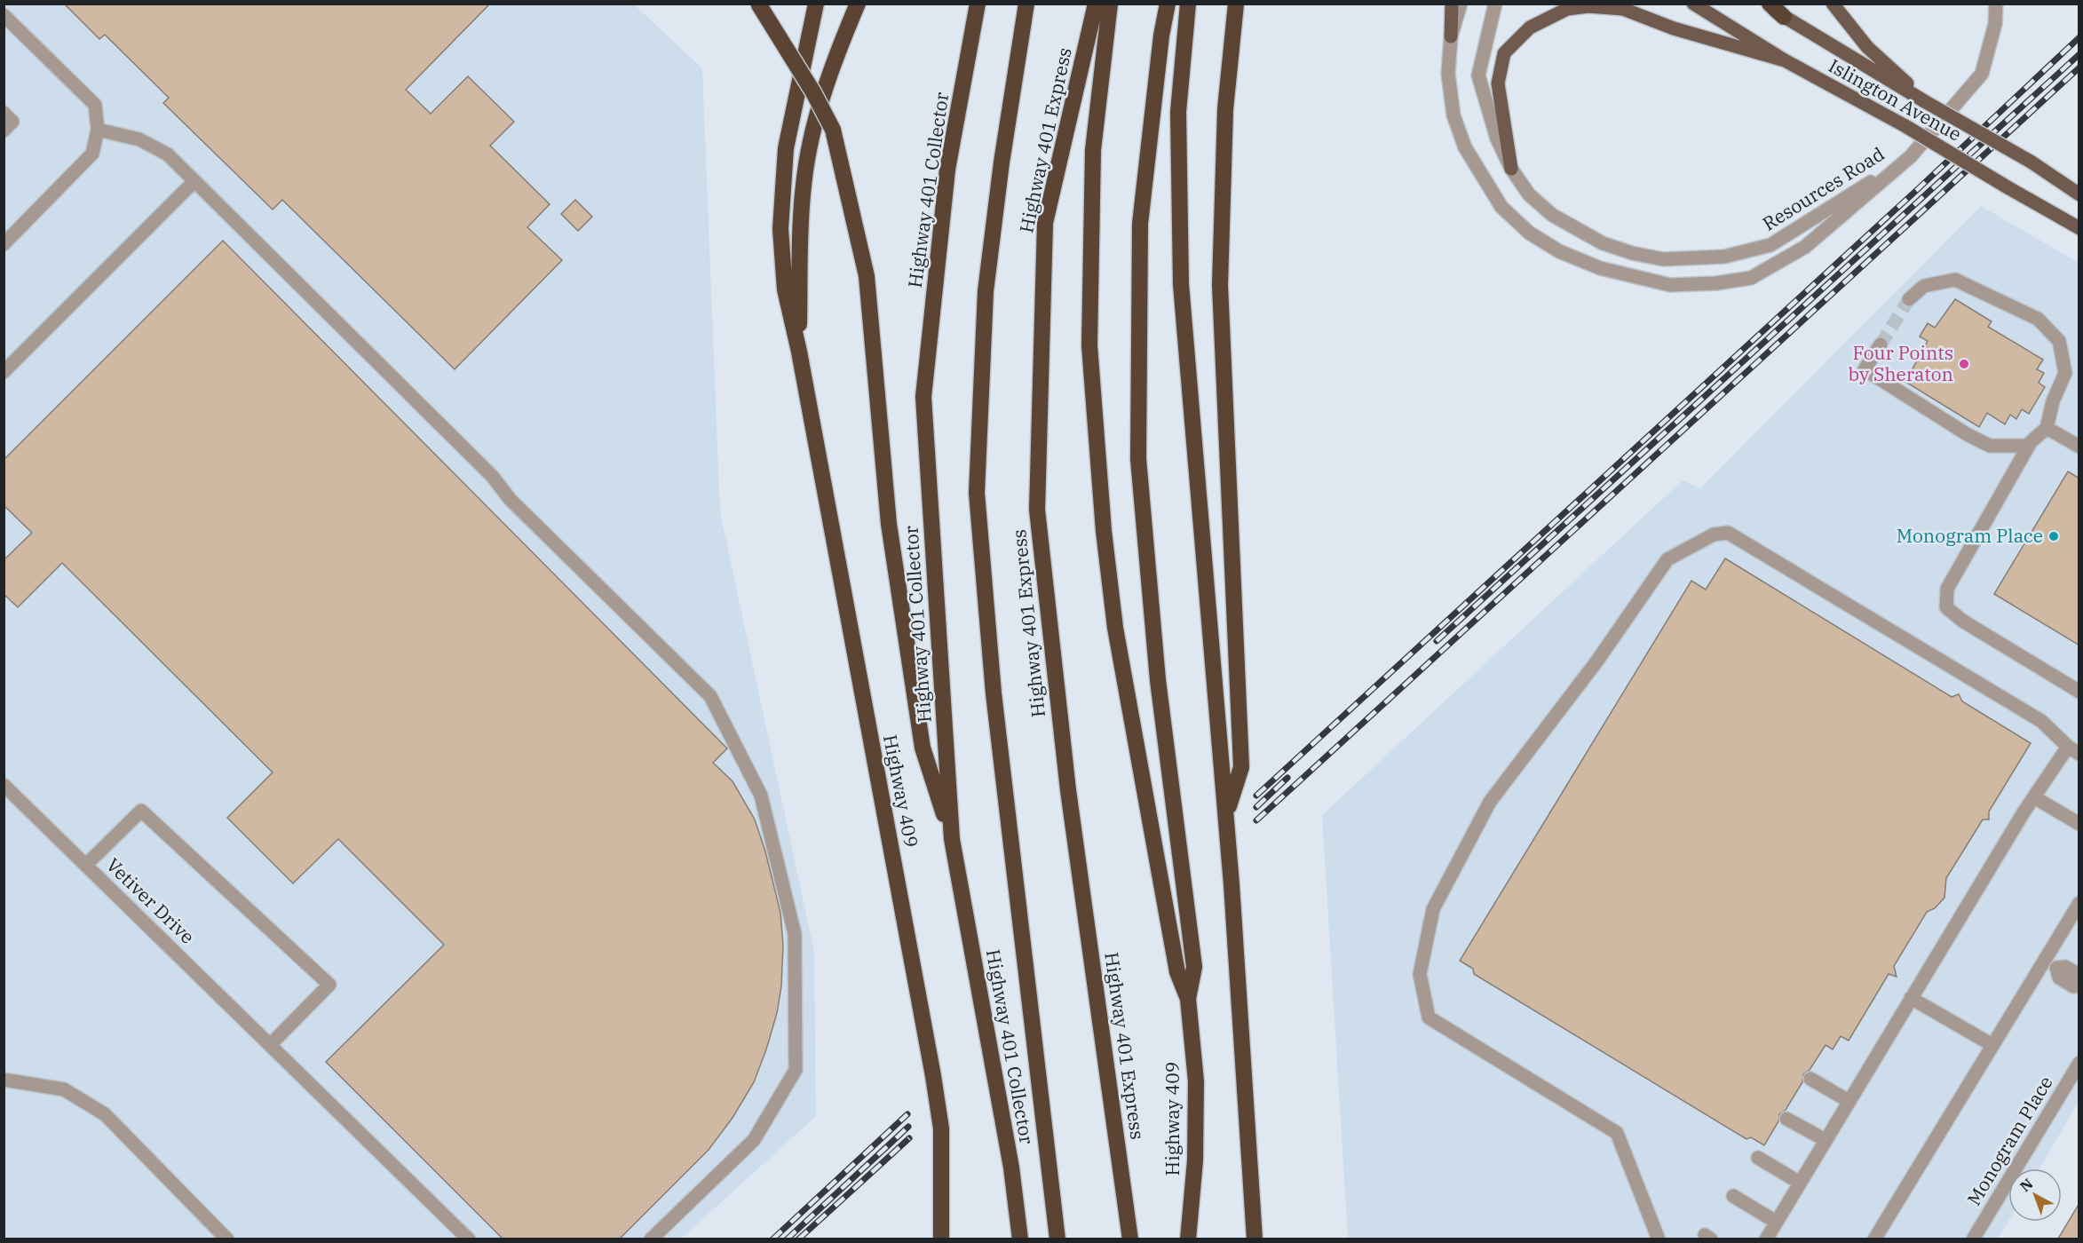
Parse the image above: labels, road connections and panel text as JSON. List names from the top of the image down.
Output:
{
  "streets": {
    "highway": ["Highway 401 Express", "Highway 401 Collector", "Highway 409"],
    "main road": ["Islington Avenue"],
    "street": ["Resources Road", "Vetiver Drive", "Monogram Place"]
  },
  "places": ["Four Points by Sheraton", "Monogram Place"],
  "north": "top left"
}
